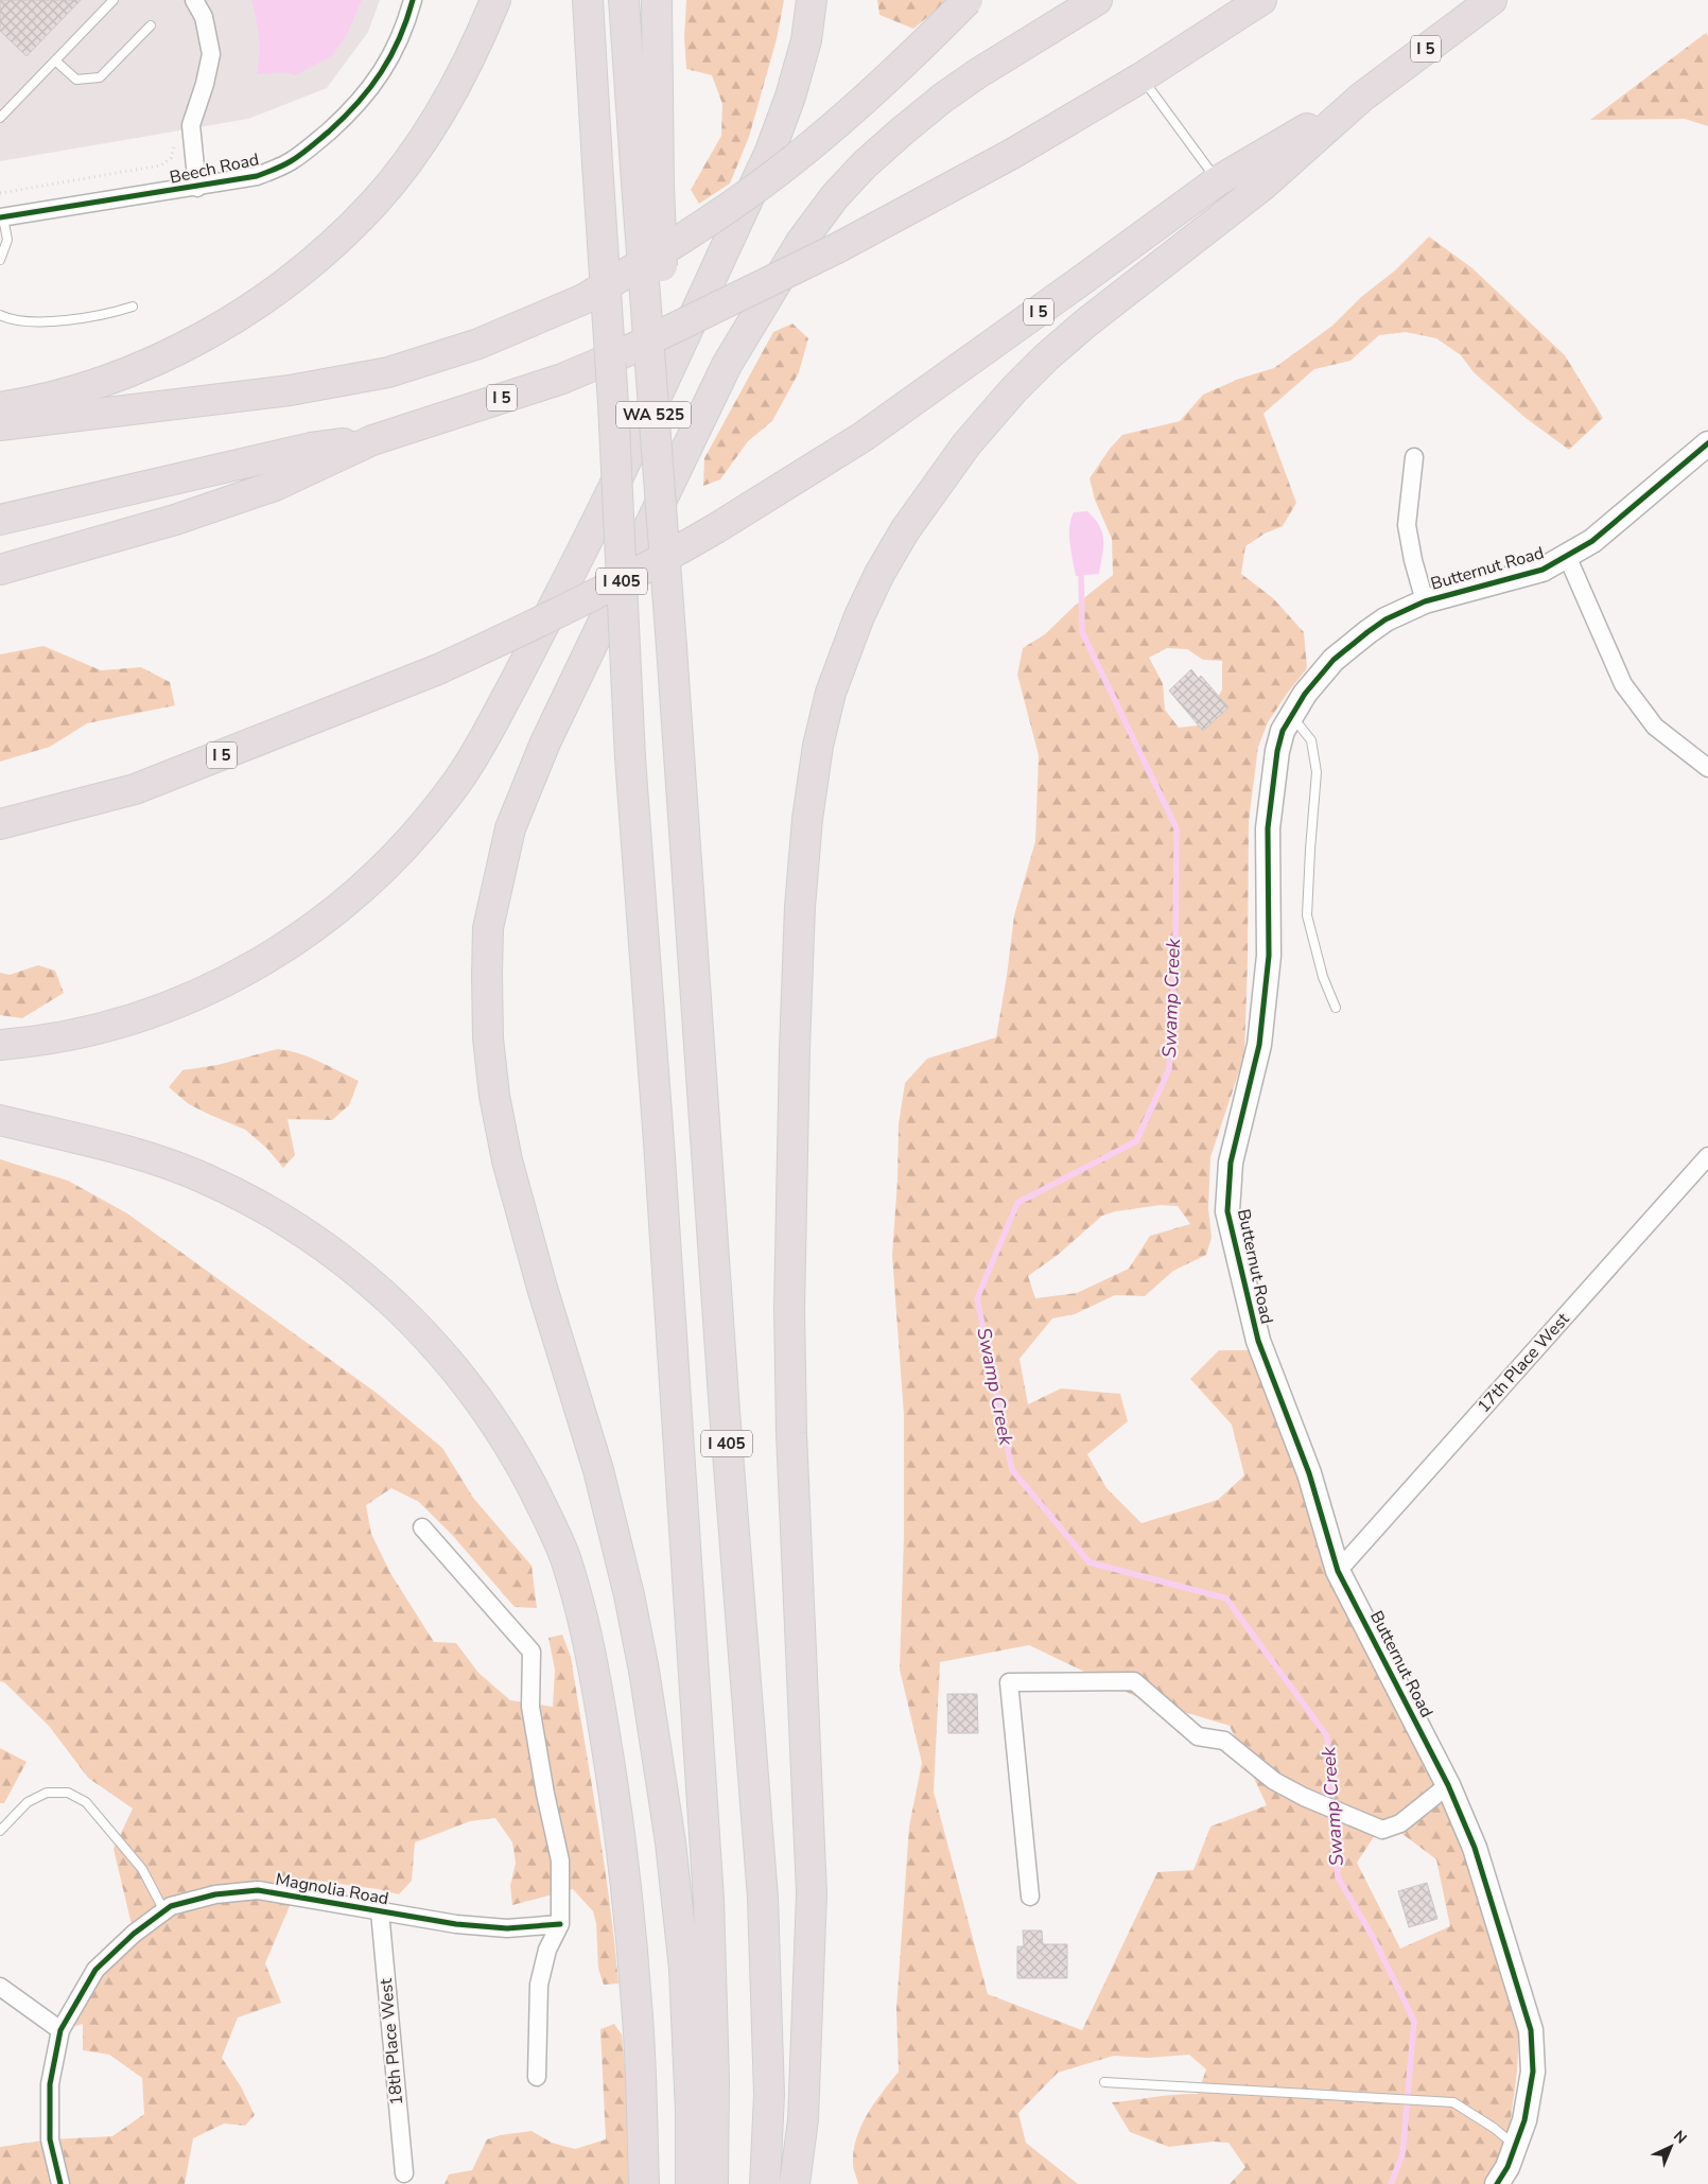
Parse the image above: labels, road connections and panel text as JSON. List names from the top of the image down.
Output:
{
  "streets": {
    "highway": ["I 5", "WA 525", "I 405"],
    "street": [
      "Beech Road",
      "Butternut Road",
      "17th Place West",
      "Magnolia Road",
      "18th Place West"
    ]
  },
  "crossings": [
    ["WA 525", "I 405"],
    ["Butternut Road", "17th Place West"],
    ["Magnolia Road", "18th Place West"]
  ],
  "water": ["Swamp Creek"],
  "north": "top right"
}
